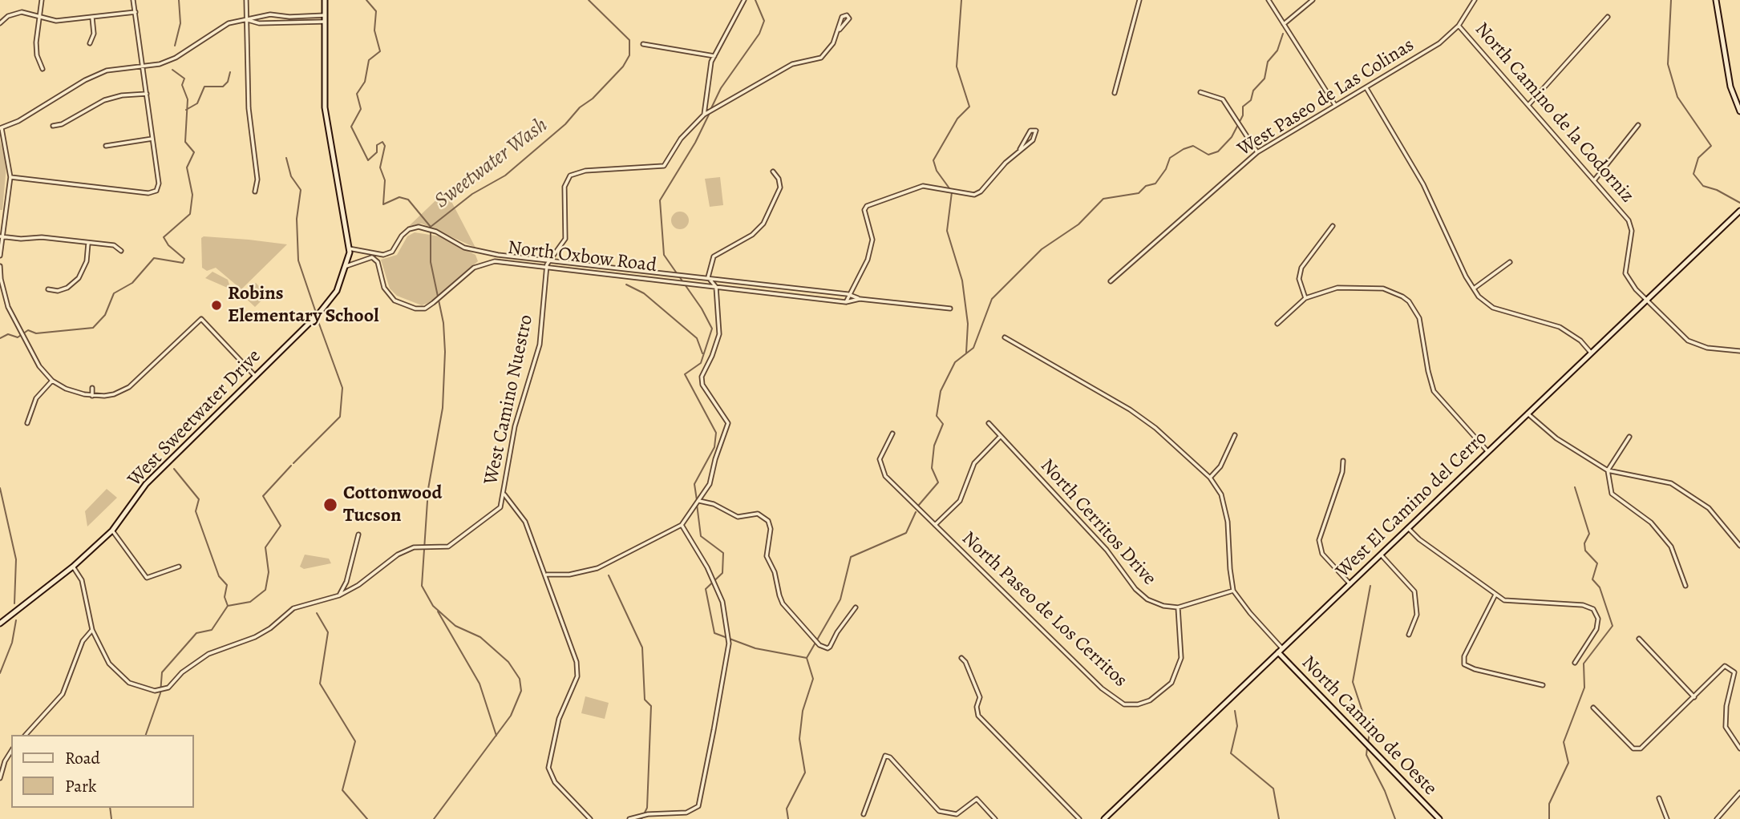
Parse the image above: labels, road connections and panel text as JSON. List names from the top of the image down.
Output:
{
  "streets": {
    "street": [
      "West Paseo de Las Colinas",
      "North Camino de la Codorniz",
      "North Oxbow Road",
      "West Camino Nuestro",
      "West Sweetwater Drive",
      "West El Camino del Cerro",
      "North Cerritos Drive",
      "North Paseo de Los Cerritos",
      "North Camino de Oeste"
    ]
  },
  "crossings": [
    ["West Paseo de Las Colinas", "North Camino de la Codorniz"],
    ["North Camino de la Codorniz", "West El Camino del Cerro"],
    ["North Oxbow Road", "West Camino Nuestro"],
    ["North Oxbow Road", "West Sweetwater Drive"],
    ["West Camino Nuestro", "West Sweetwater Drive"],
    ["West El Camino del Cerro", "North Camino de Oeste"],
    ["North Cerritos Drive", "North Paseo de Los Cerritos"]
  ],
  "water": ["Sweetwater Wash"],
  "places": ["Robins Elementary School", "Cottonwood Tucson"],
  "legend": ["Road", "Park"]
}
